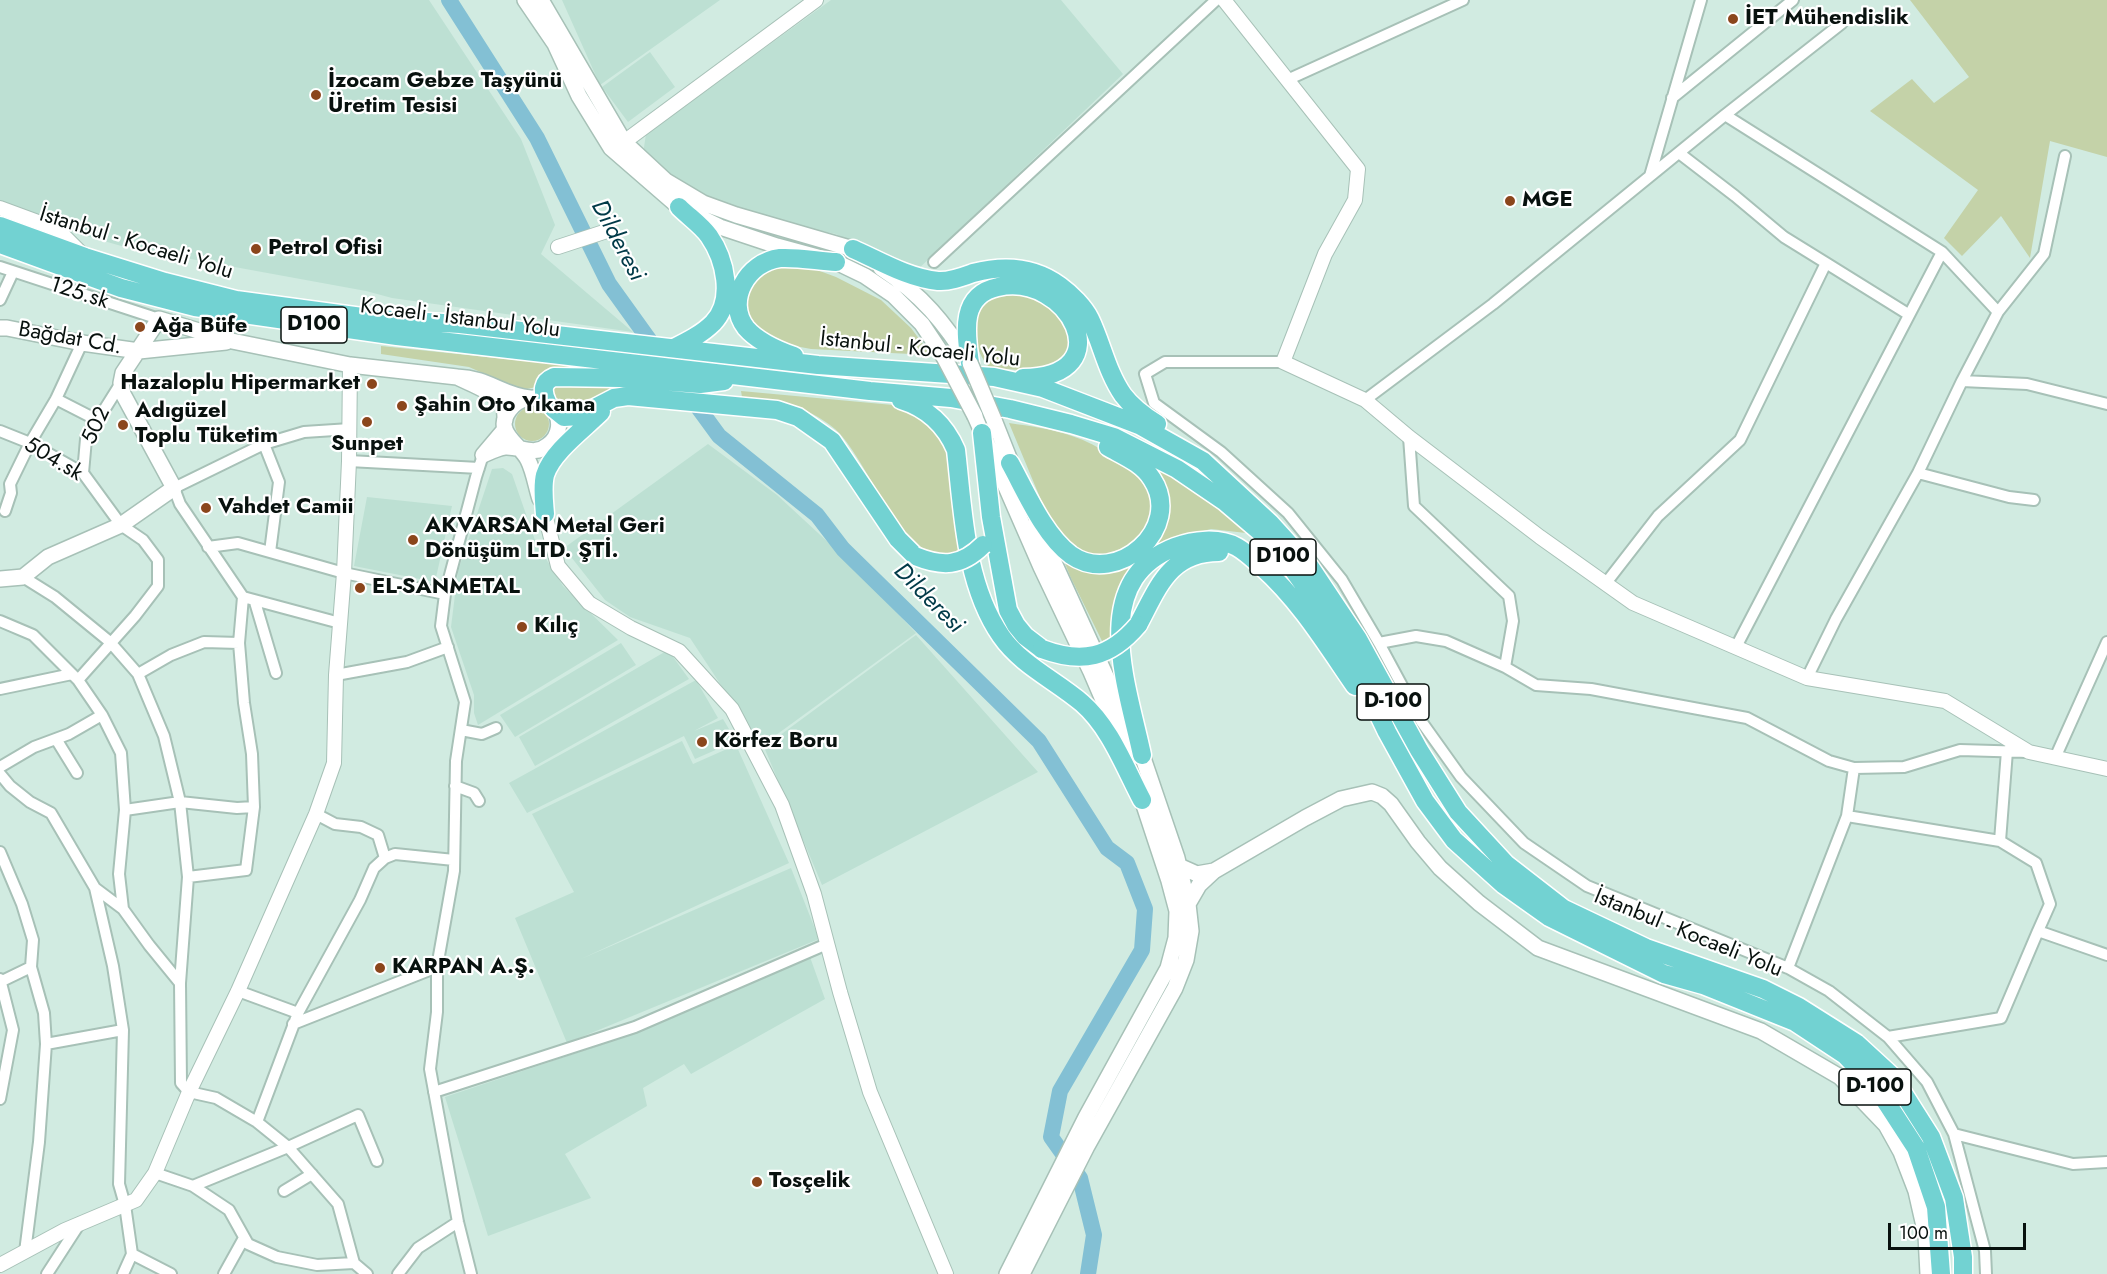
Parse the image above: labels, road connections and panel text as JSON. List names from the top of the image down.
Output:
{
  "streets": {
    "highway": [
      "İstanbul - Kocaeli Yolu",
      "Kocaeli - İstanbul Yolu",
      "D100",
      "D-100"
    ],
    "main road": ["Bağdat Cd."],
    "street": ["125.sk", "502", "504.sk"]
  },
  "crossings": [
    ["Kocaeli - İstanbul Yolu", "D100"],
    ["D100", "D-100"],
    ["502", "504.sk"]
  ],
  "water": ["Dilderesi"],
  "places": [
    "İET Mühendislik",
    "İzocam Gebze Taşyünü Üretim Tesisi",
    "MGE",
    "Petrol Ofisi",
    "Ağa Büfe",
    "Hazaloplu Hipermarket",
    "Şahin Oto Yıkama",
    "Sunpet",
    "Adıgüzel Toplu Tüketim",
    "Vahdet Camii",
    "AKVARSAN Metal Geri Dönüşüm LTD. ŞTİ.",
    "EL-SANMETAL",
    "Kılıç",
    "Körfez Boru",
    "KARPAN A.Ş.",
    "Tosçelik"
  ],
  "scale_bar": "100 m"
}
